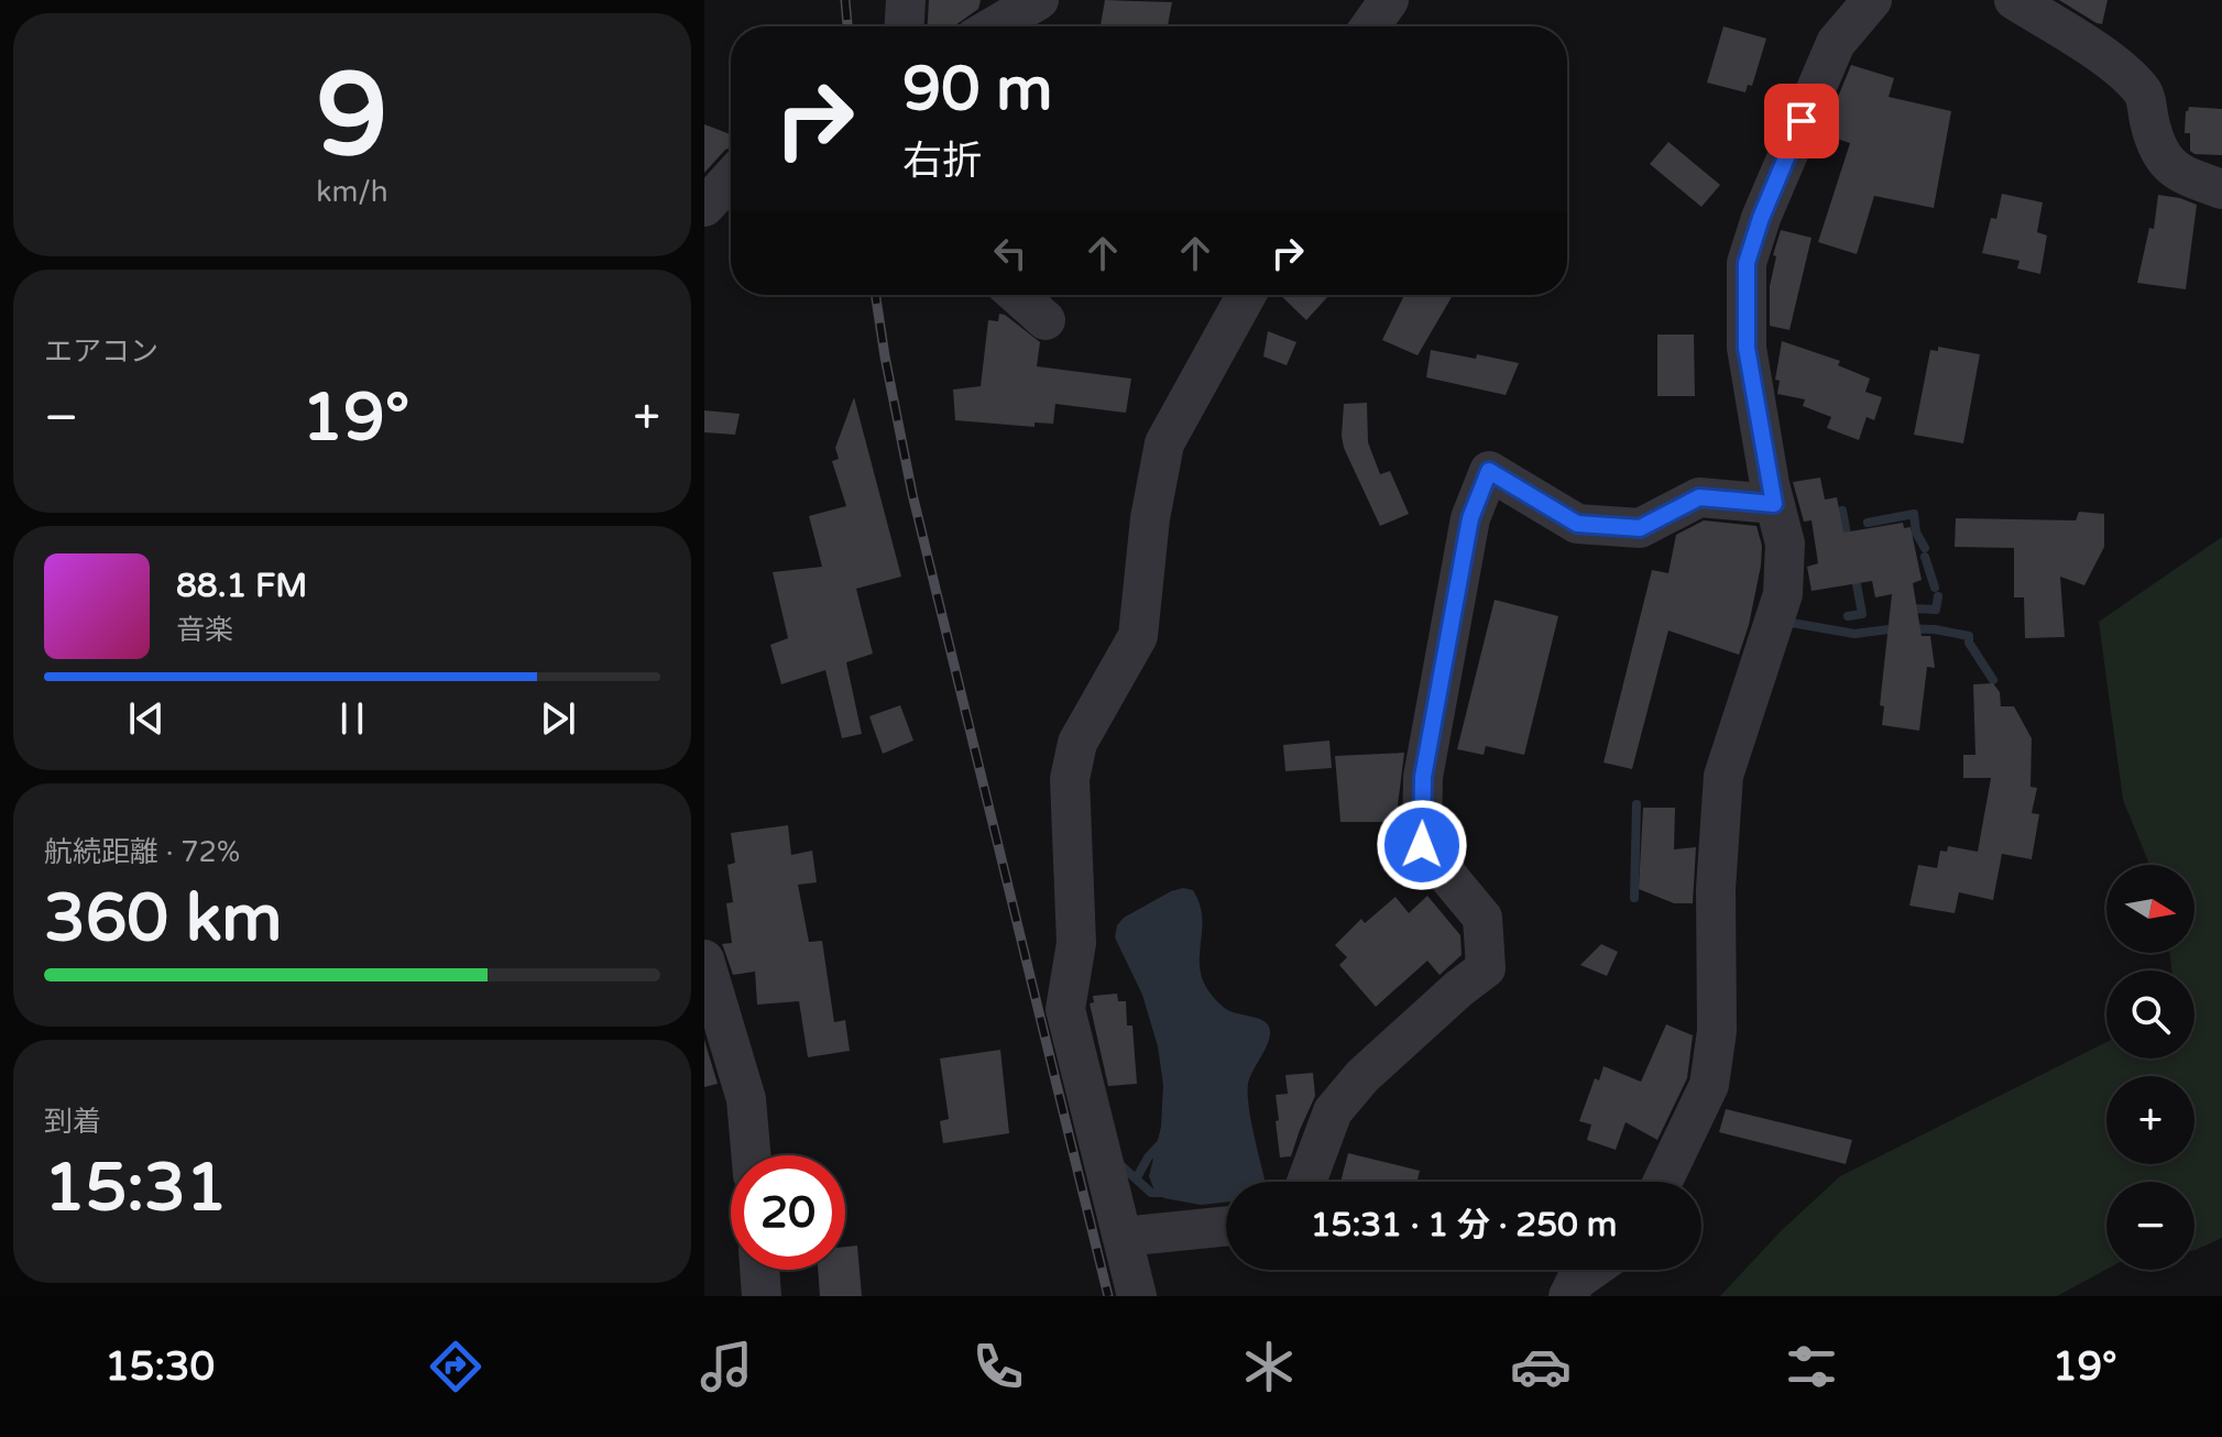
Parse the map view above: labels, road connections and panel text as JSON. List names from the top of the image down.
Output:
{
  "north": "right",
  "page": {
    "tile": [
      ["9", "km/h"],
      "エアコン",
      ["航続距離 · 72%", "360 km"],
      ["到着", "15:31"]
    ],
    "turn": ["90 m", "右折"],
    "heat": ["−", "19°", "+"],
    "song": ["88.1 FM", "音楽"],
    "map_buttons": ["+", "−"],
    "limit": "20",
    "trip": "15:31 · 1 分 · 250 m",
    "tabs": ["15:30", "19°"]
  }
}
